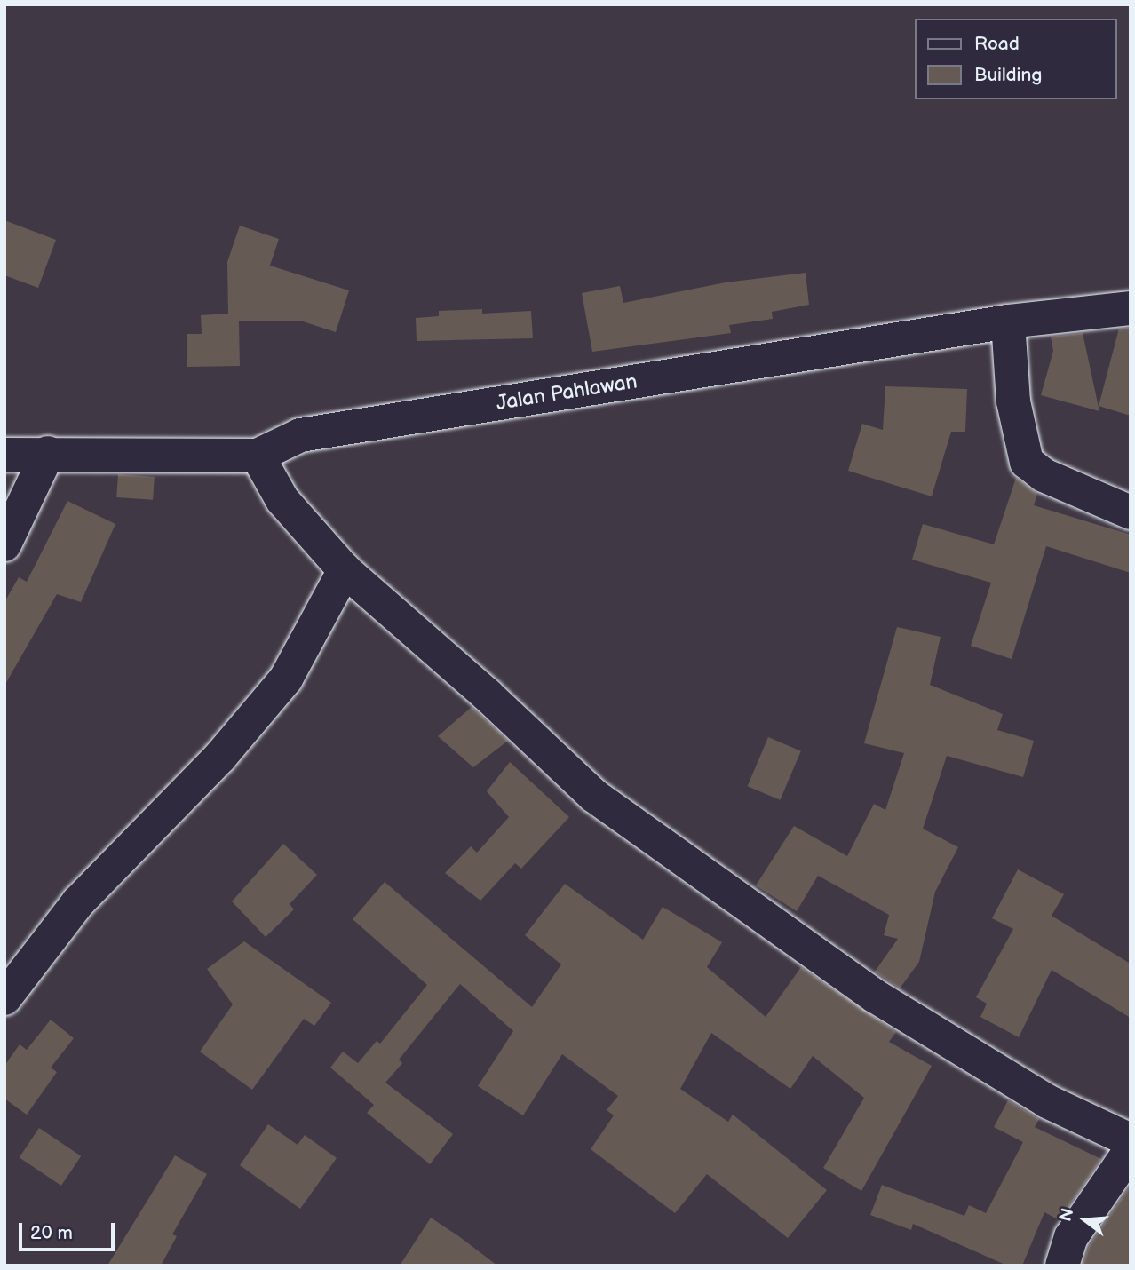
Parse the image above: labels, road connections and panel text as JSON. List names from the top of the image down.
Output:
{
  "streets": {
    "street": ["Jalan Pahlawan"]
  },
  "legend": ["Road", "Building"],
  "scale_bar": "20 m",
  "north": "left"
}
